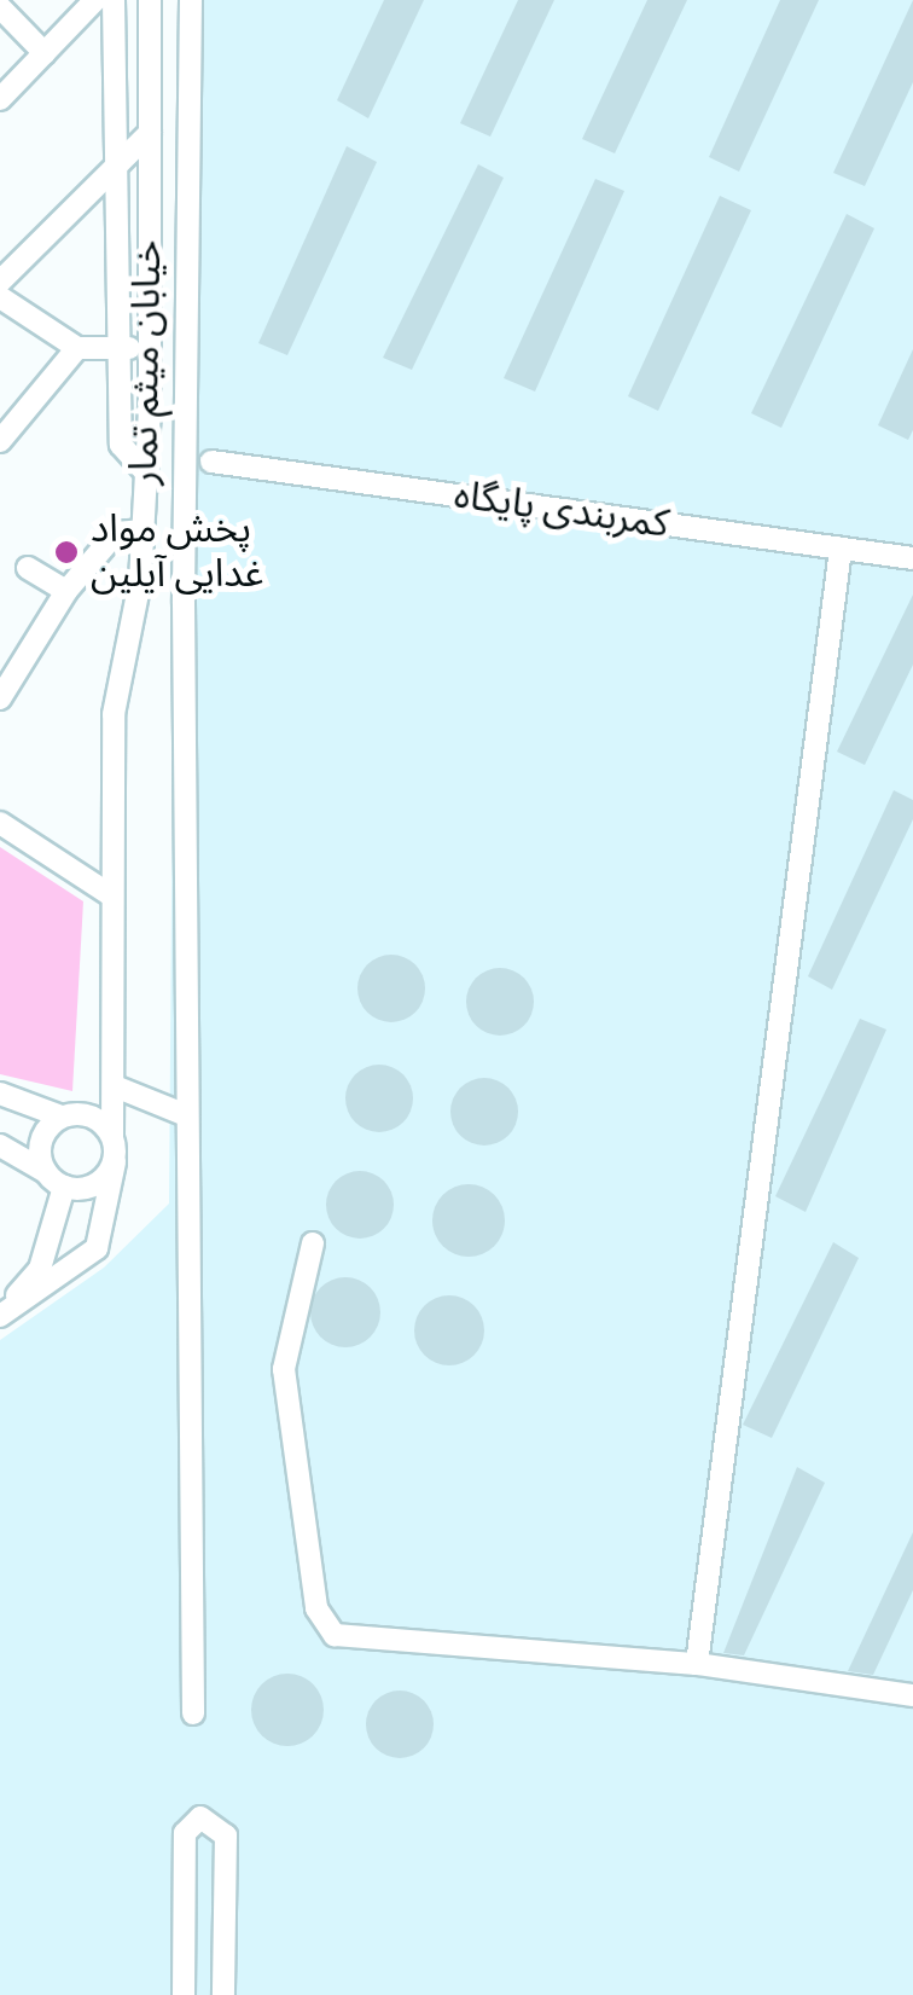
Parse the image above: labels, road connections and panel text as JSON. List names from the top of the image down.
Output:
{
  "streets": {
    "street": ["خیابان میثم تمار", "کمربندی پایگاه"]
  },
  "places": ["پخش مواد غدایی آیلین"]
}
